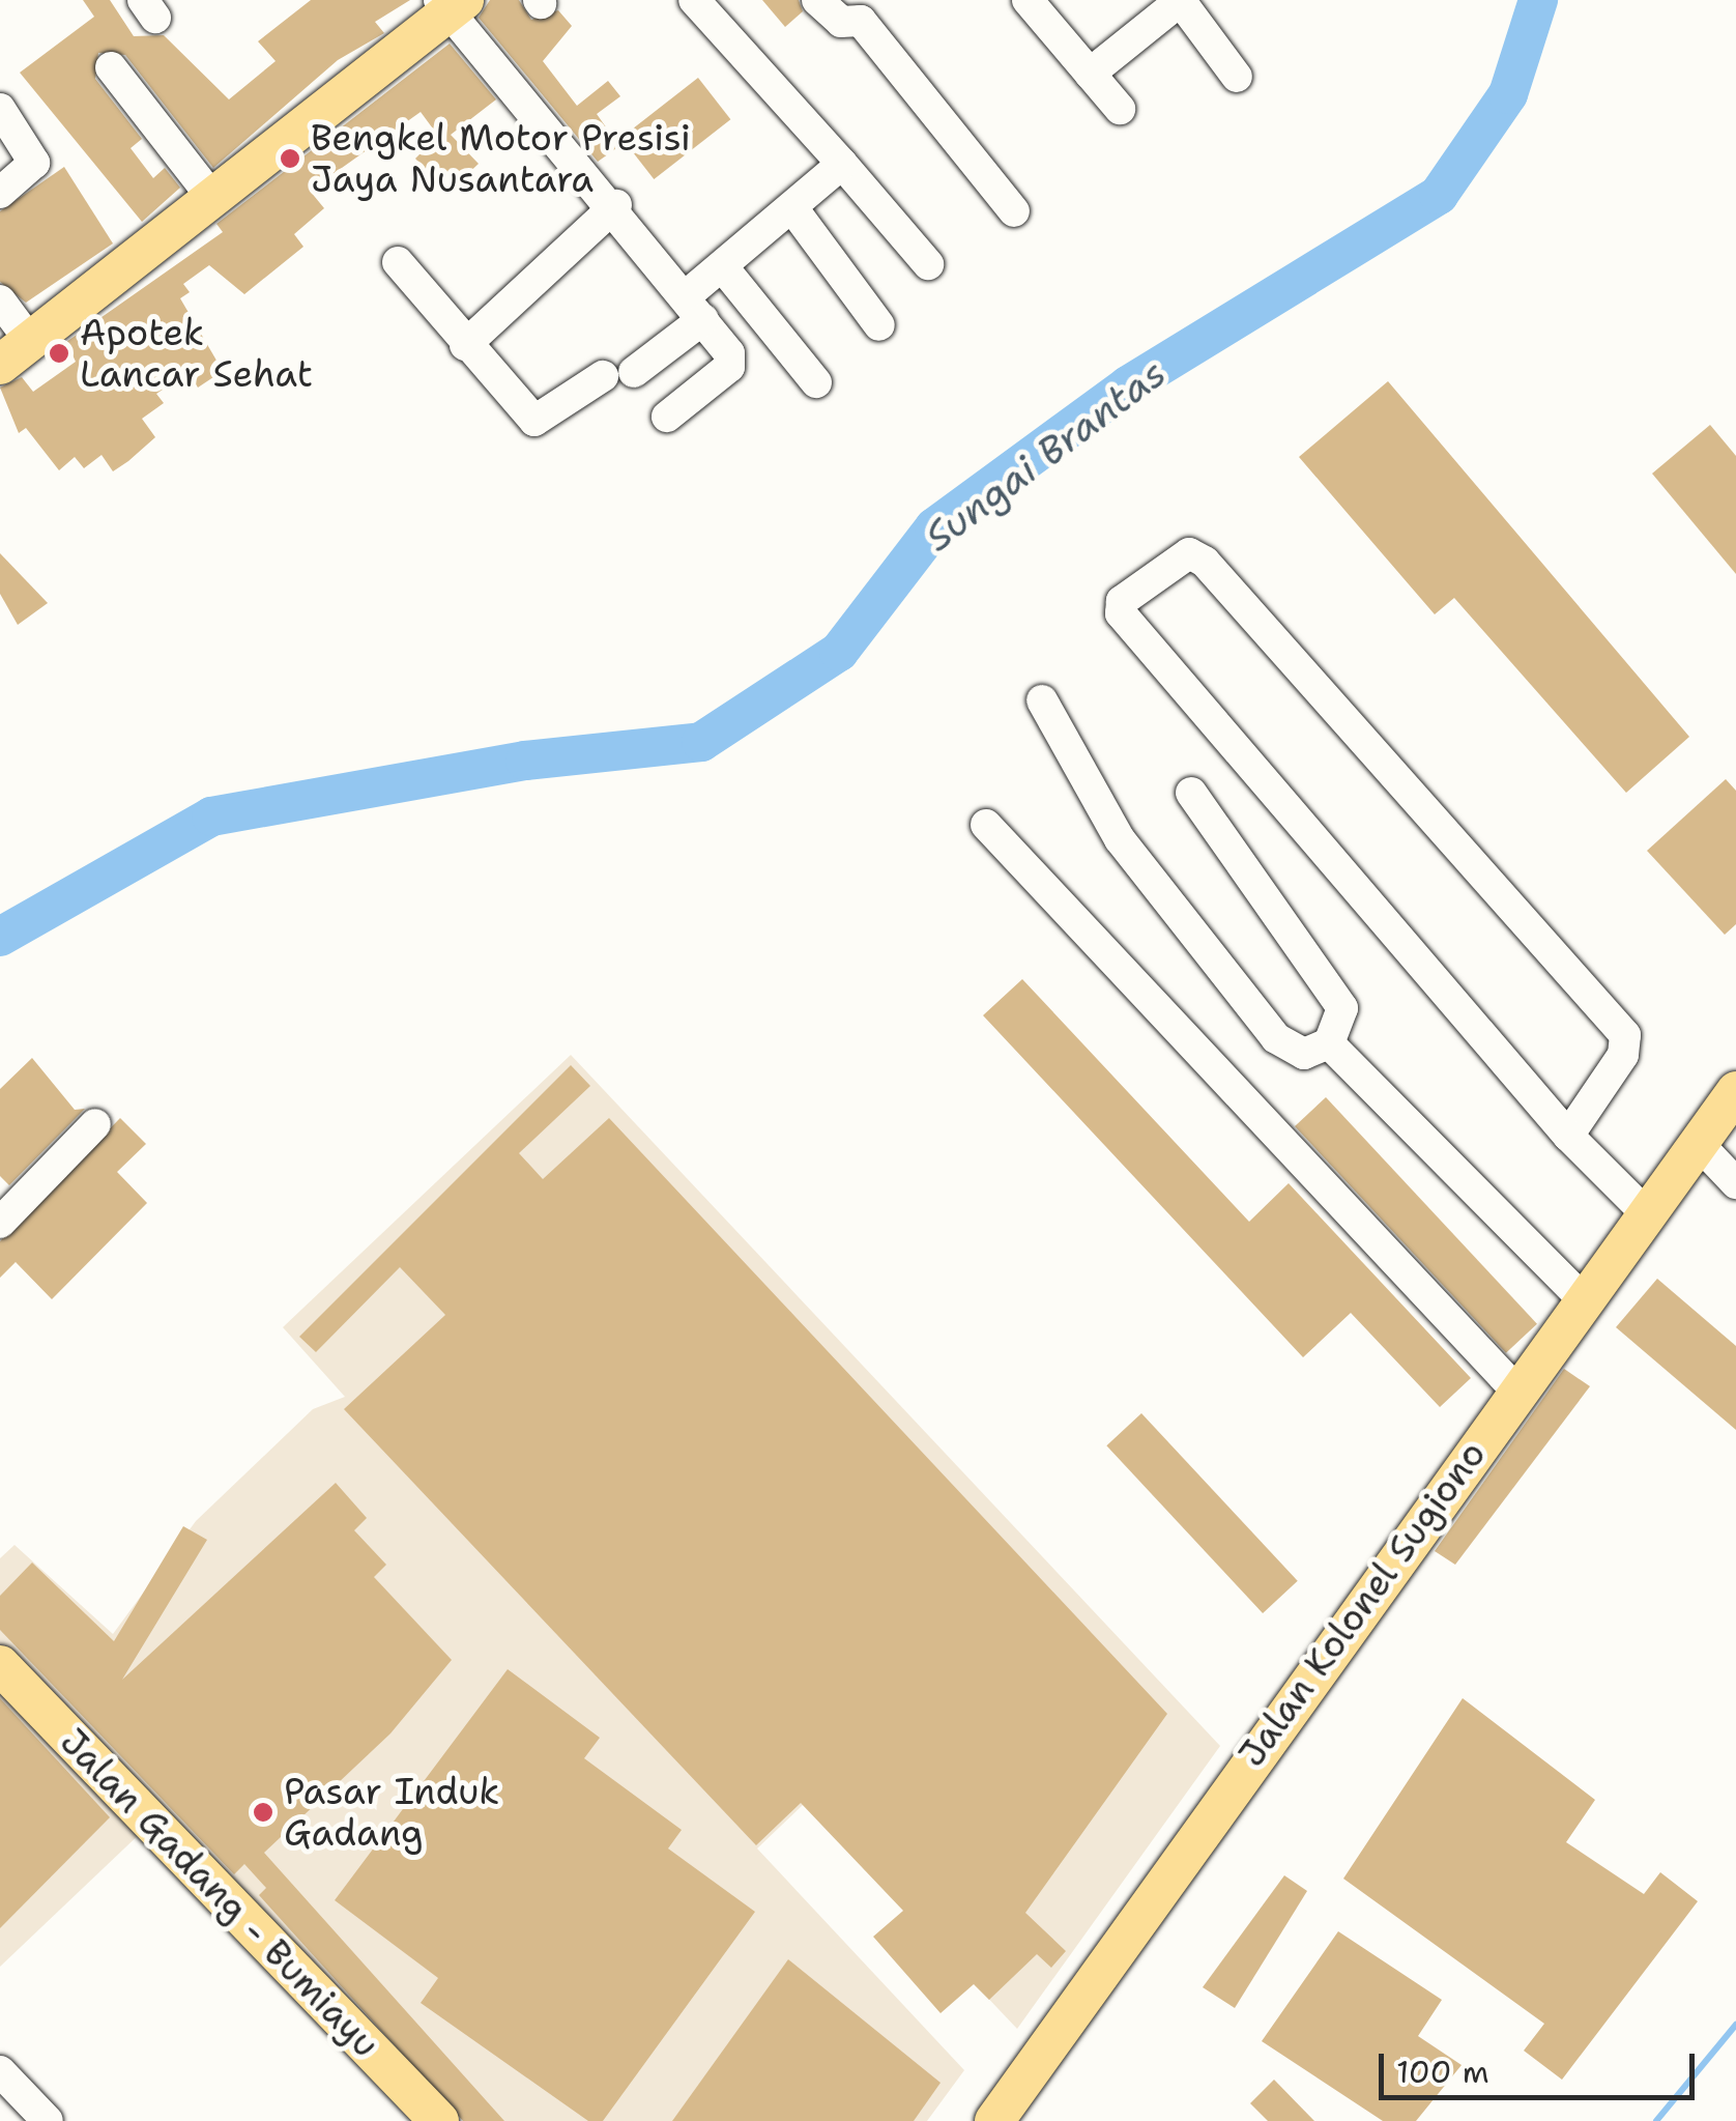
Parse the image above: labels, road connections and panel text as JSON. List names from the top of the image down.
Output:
{
  "streets": {
    "main road": ["Jalan Kolonel Sugiono", "Jalan Gadang - Bumiayu"]
  },
  "water": ["Sungai Brantas"],
  "places": ["Bengkel Motor Presisi Jaya Nusantara", "Apotek Lancar Sehat", "Pasar Induk Gadang"],
  "scale_bar": "100 m"
}
